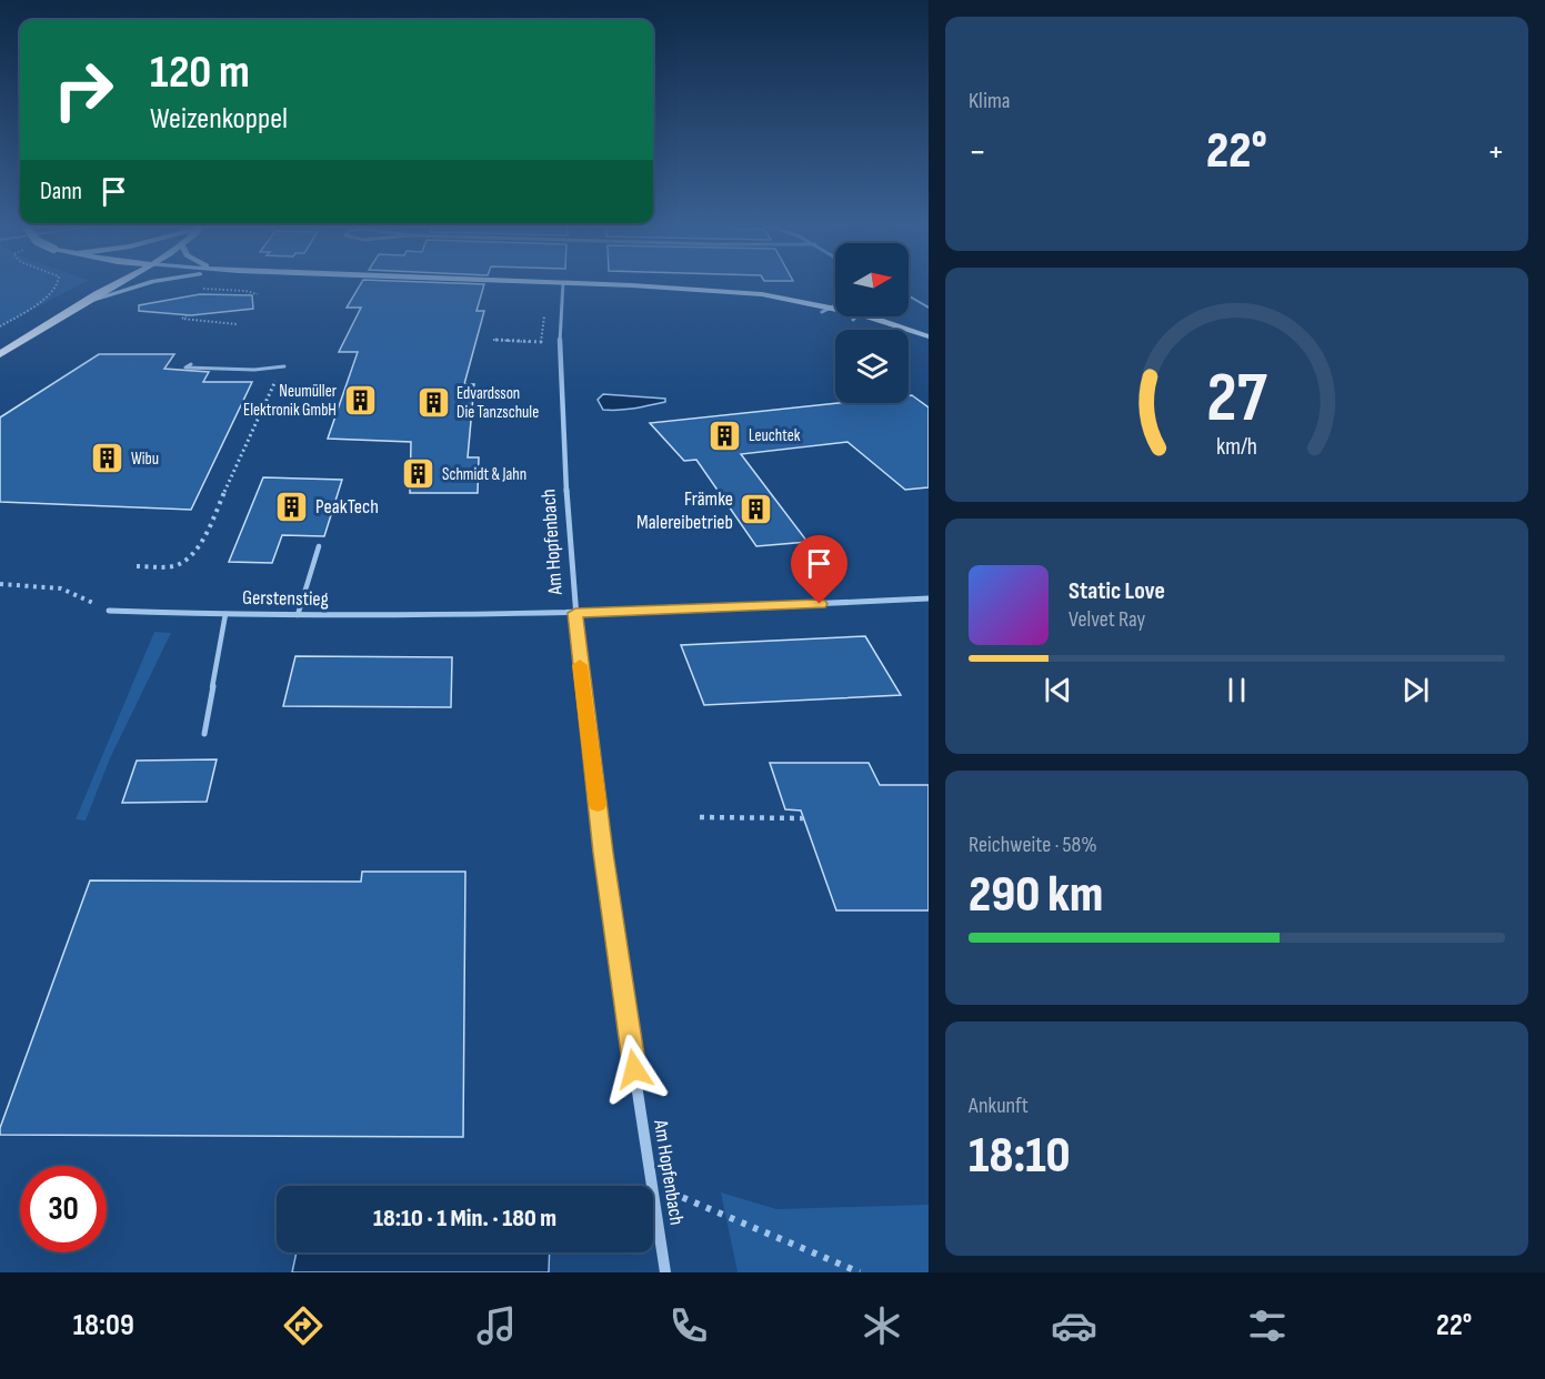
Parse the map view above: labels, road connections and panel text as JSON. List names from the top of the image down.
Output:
{
  "streets": {
    "street": ["Am Hopfenbach", "Gerstenstieg"]
  },
  "crossings": [
    ["Am Hopfenbach", "Gerstenstieg"]
  ],
  "places": {
    "building": [
      "Neumüller Elektronik GmbH",
      "Edvardsson Die Tanzschule",
      "Leuchtek",
      "Wibu",
      "Schmidt & Jahn",
      "PeakTech",
      "Främke Malereibetrieb"
    ]
  },
  "north": "right",
  "page": {
    "tile": [
      "Klima",
      ["Reichweite · 58%", "290 km"],
      ["Ankunft", "18:10"]
    ],
    "turn": ["120 m", "Weizenkoppel"],
    "heat": ["−", "22°", "+"],
    "then": "Dann",
    "song": ["Static Love", "Velvet Ray"],
    "limit": "30",
    "trip": "18:10 · 1 Min. · 180 m",
    "tabs": ["18:09", "22°"],
    "gauge": ["27", "km/h"]
  }
}
